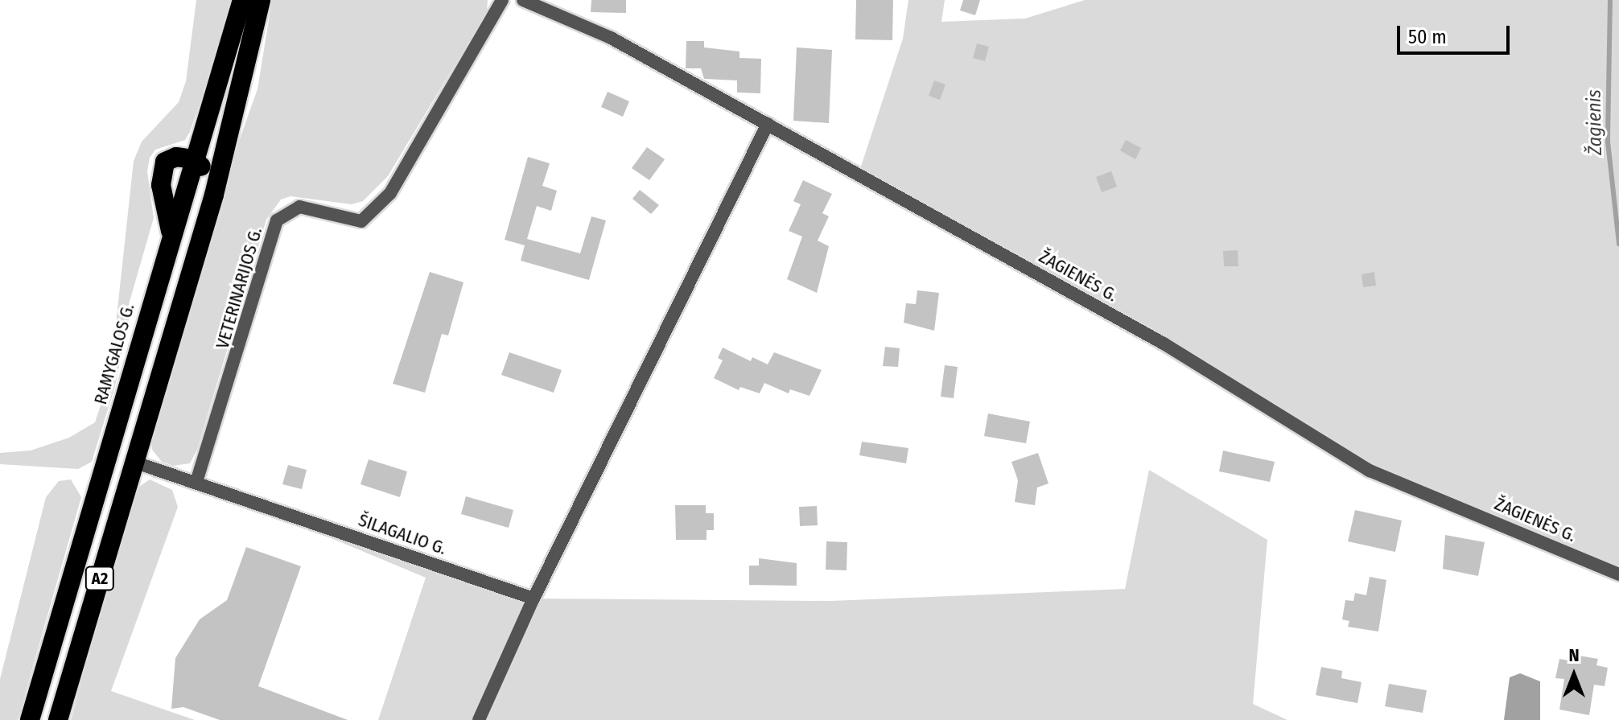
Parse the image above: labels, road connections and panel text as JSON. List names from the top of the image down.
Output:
{
  "streets": {
    "highway": ["RAMYGALOS G.", "A2"],
    "street": ["ŽAGIENĖS G.", "VETERINARIJOS G.", "ŠILAGALIO G."]
  },
  "crossings": [
    ["VETERINARIJOS G.", "ŠILAGALIO G."],
    ["ŠILAGALIO G.", "A2"]
  ],
  "water": ["Žagienis"],
  "scale_bar": "50 m",
  "north": "top"
}
